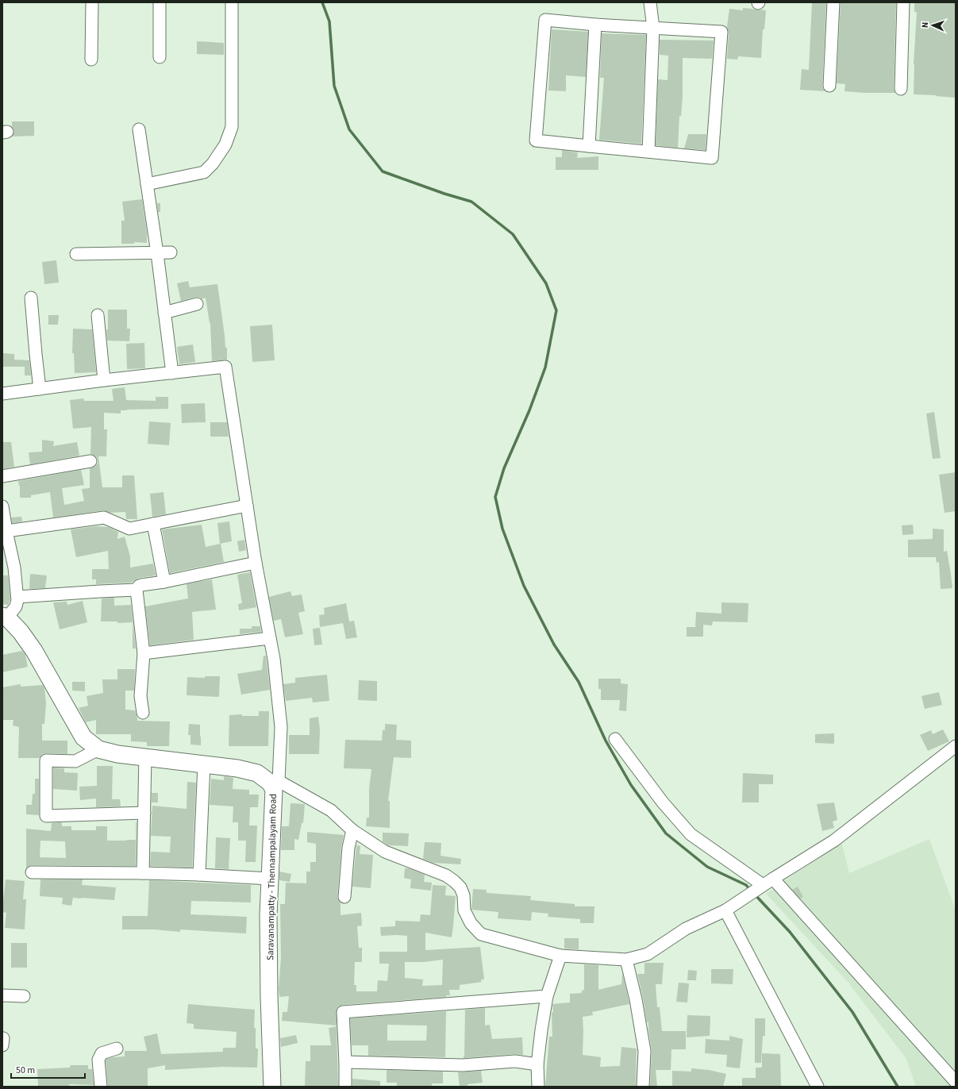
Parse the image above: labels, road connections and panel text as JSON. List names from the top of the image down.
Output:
{
  "streets": {
    "main road": ["Saravanampatty - Thennampalayam Road"]
  },
  "scale_bar": "50 m",
  "north": "left"
}
